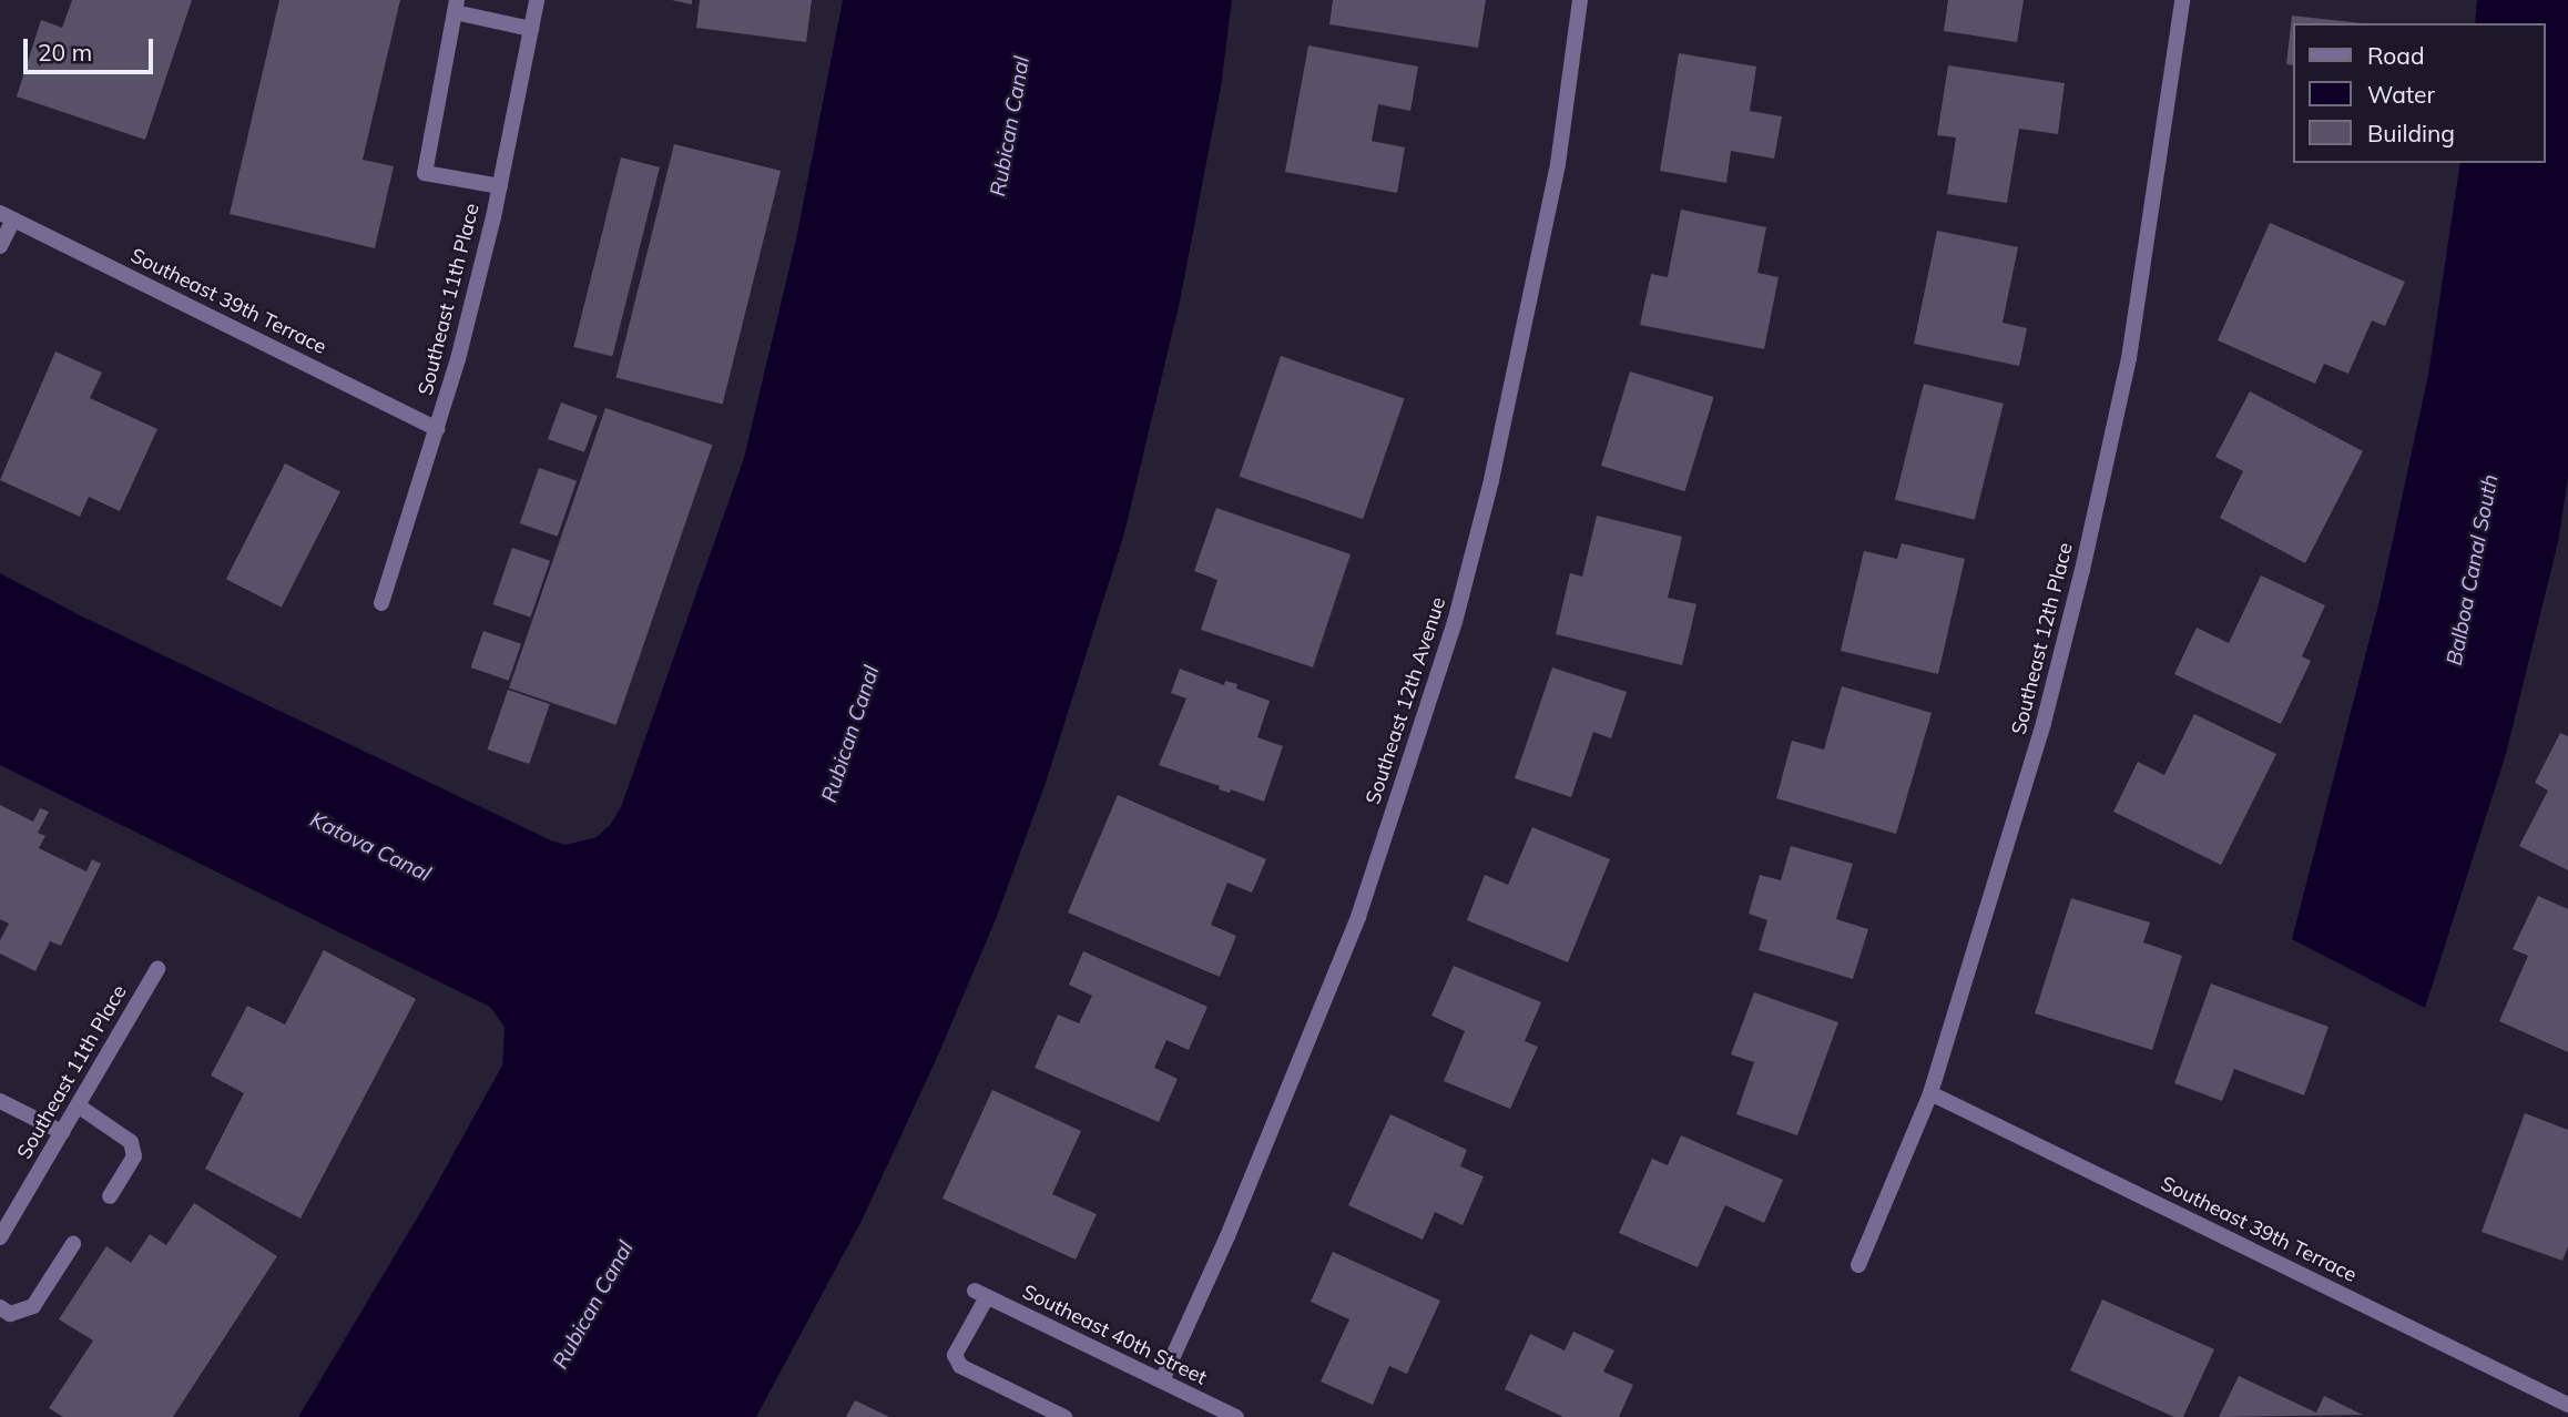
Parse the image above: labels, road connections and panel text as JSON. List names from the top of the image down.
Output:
{
  "streets": {
    "street": [
      "Southeast 11th Place",
      "Southeast 39th Terrace",
      "Southeast 12th Place",
      "Southeast 12th Avenue",
      "Southeast 40th Street"
    ]
  },
  "crossings": [
    ["Southeast 11th Place", "Southeast 39th Terrace"],
    ["Southeast 39th Terrace", "Southeast 12th Place"],
    ["Southeast 12th Avenue", "Southeast 40th Street"]
  ],
  "water": ["Rubican Canal", "Balboa Canal South", "Katova Canal"],
  "legend": ["Road", "Water", "Building"],
  "scale_bar": "20 m"
}
